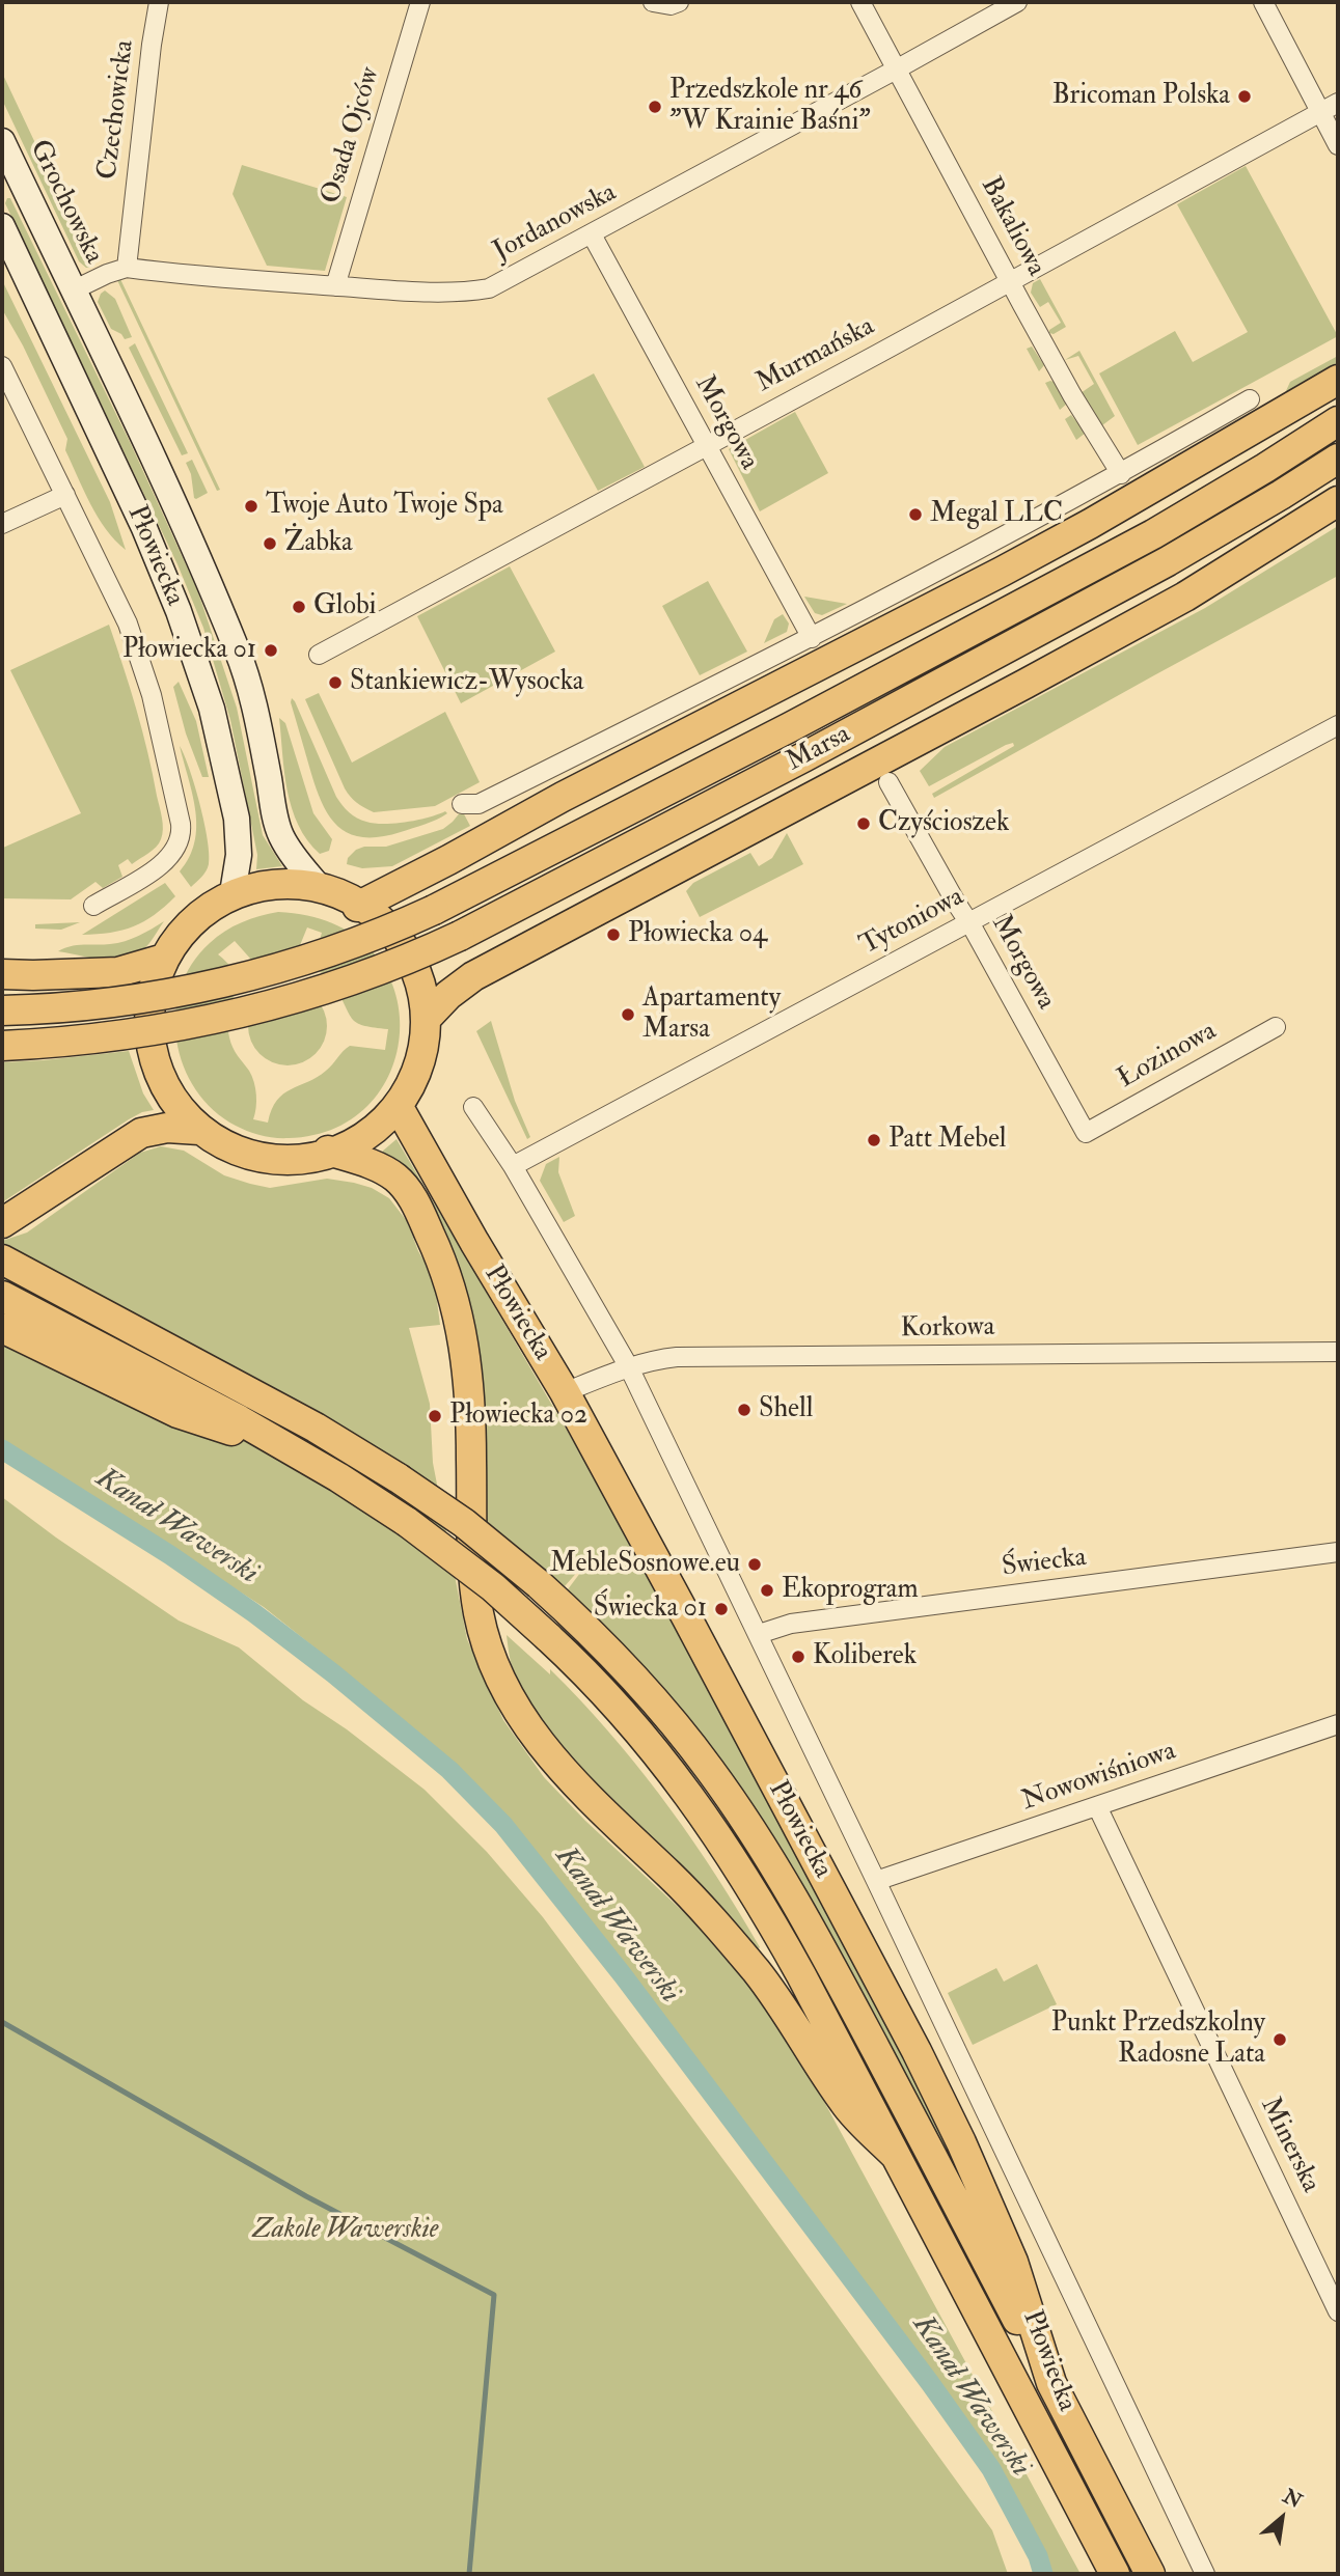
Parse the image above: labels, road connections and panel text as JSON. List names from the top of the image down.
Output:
{
  "streets": {
    "main road": ["Grochowska", "Płowiecka", "Marsa"],
    "street": [
      "Czechowicka",
      "Osada Ojców",
      "Jordanowska",
      "Bakaliowa",
      "Murmańska",
      "Morgowa",
      "Tytoniowa",
      "Łozinowa",
      "Korkowa",
      "Świecka",
      "Nowowiśniowa",
      "Minerska"
    ]
  },
  "crossings": [
    ["Czechowicka", "Jordanowska"],
    ["Osada Ojców", "Jordanowska"],
    ["Grochowska", "Jordanowska"],
    ["Grochowska", "Płowiecka"],
    ["Jordanowska", "Bakaliowa"],
    ["Jordanowska", "Morgowa"],
    ["Jordanowska", "Płowiecka"],
    ["Bakaliowa", "Murmańska"],
    ["Murmańska", "Morgowa"],
    ["Morgowa", "Tytoniowa"],
    ["Morgowa", "Łozinowa"],
    ["Płowiecka", "Tytoniowa"],
    ["Płowiecka", "Korkowa"],
    ["Płowiecka", "Świecka"],
    ["Płowiecka", "Nowowiśniowa"],
    ["Nowowiśniowa", "Minerska"]
  ],
  "water": ["Kanał Wawerski"],
  "parks": ["Zakole Wawerskie"],
  "places": [
    "Bricoman Polska",
    "Przedszkole nr 46 \"W Krainie Baśni\"",
    "Twoje Auto Twoje Spa",
    "Megal LLC",
    "Żabka",
    "Globi",
    "Płowiecka 01",
    "Stankiewicz-Wysocka",
    "Czyścioszek",
    "Płowiecka 04",
    "Apartamenty Marsa",
    "Patt Mebel",
    "Shell",
    "Płowiecka 02",
    "MebleSosnowe.eu",
    "Ekoprogram",
    "Świecka 01",
    "Koliberek",
    "Punkt Przedszkolny Radosne Lata"
  ],
  "north": "top right"
}
